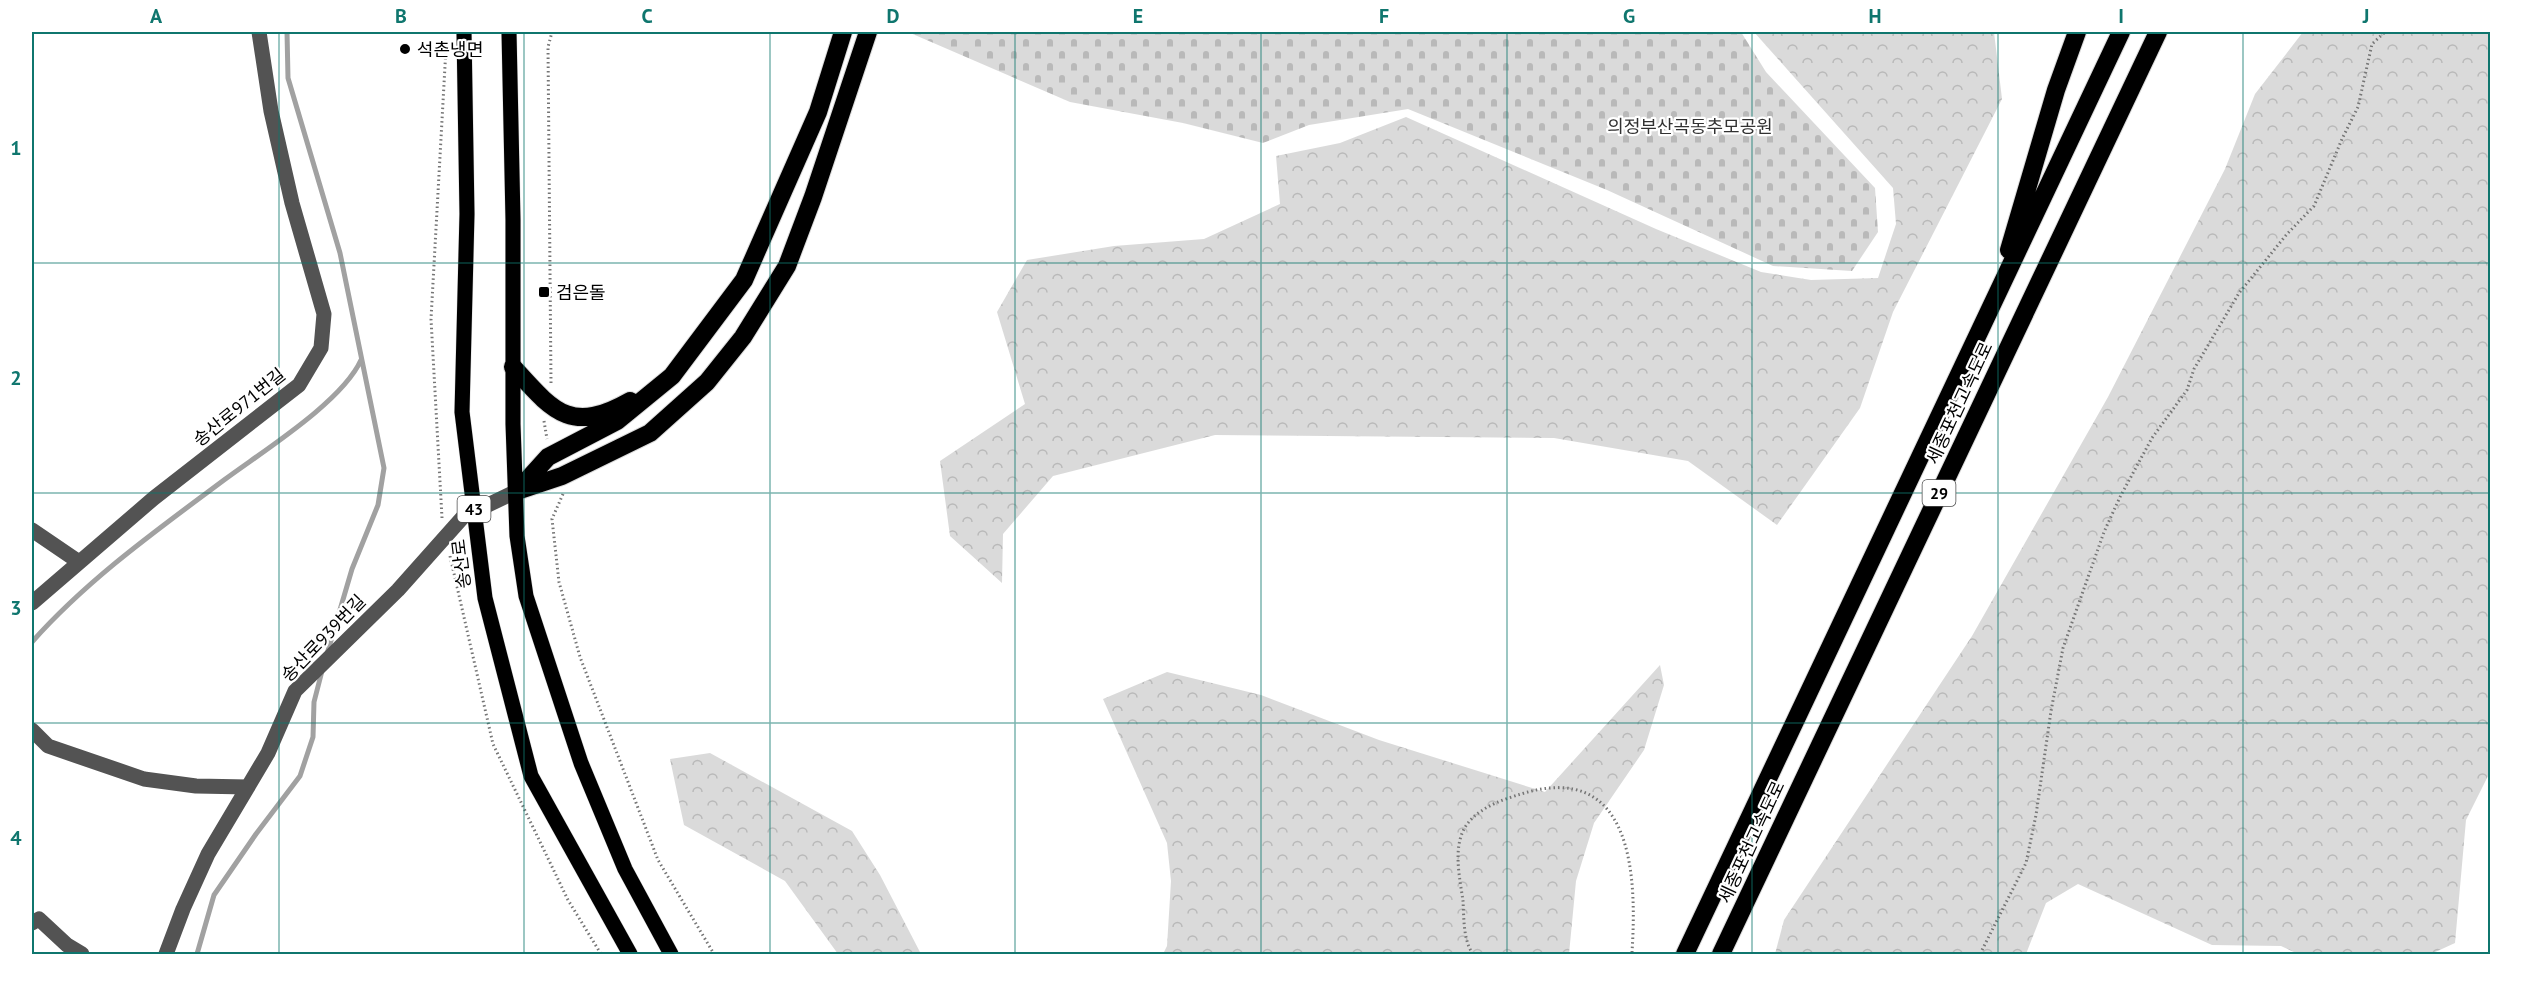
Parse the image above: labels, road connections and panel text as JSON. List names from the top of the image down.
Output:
{
  "streets": {
    "highway": ["세종포천고속도로", "29"],
    "main road": ["43", "송산로"],
    "street": ["송산로971번길", "송산로939번길"]
  },
  "crossings": [
    ["43", "송산로939번길"],
    ["송산로", "송산로939번길"]
  ],
  "parks": ["의정부산곡동추모공원"],
  "places": {
    "other": ["석촌냉면"],
    "transit": ["검은돌"]
  },
  "grid": {
    "columns": [
      "A",
      "B",
      "C",
      "D",
      "E",
      "F",
      "G",
      "H",
      "I",
      "J"
    ],
    "rows": [
      "1",
      "2",
      "3",
      "4"
    ]
  }
}
